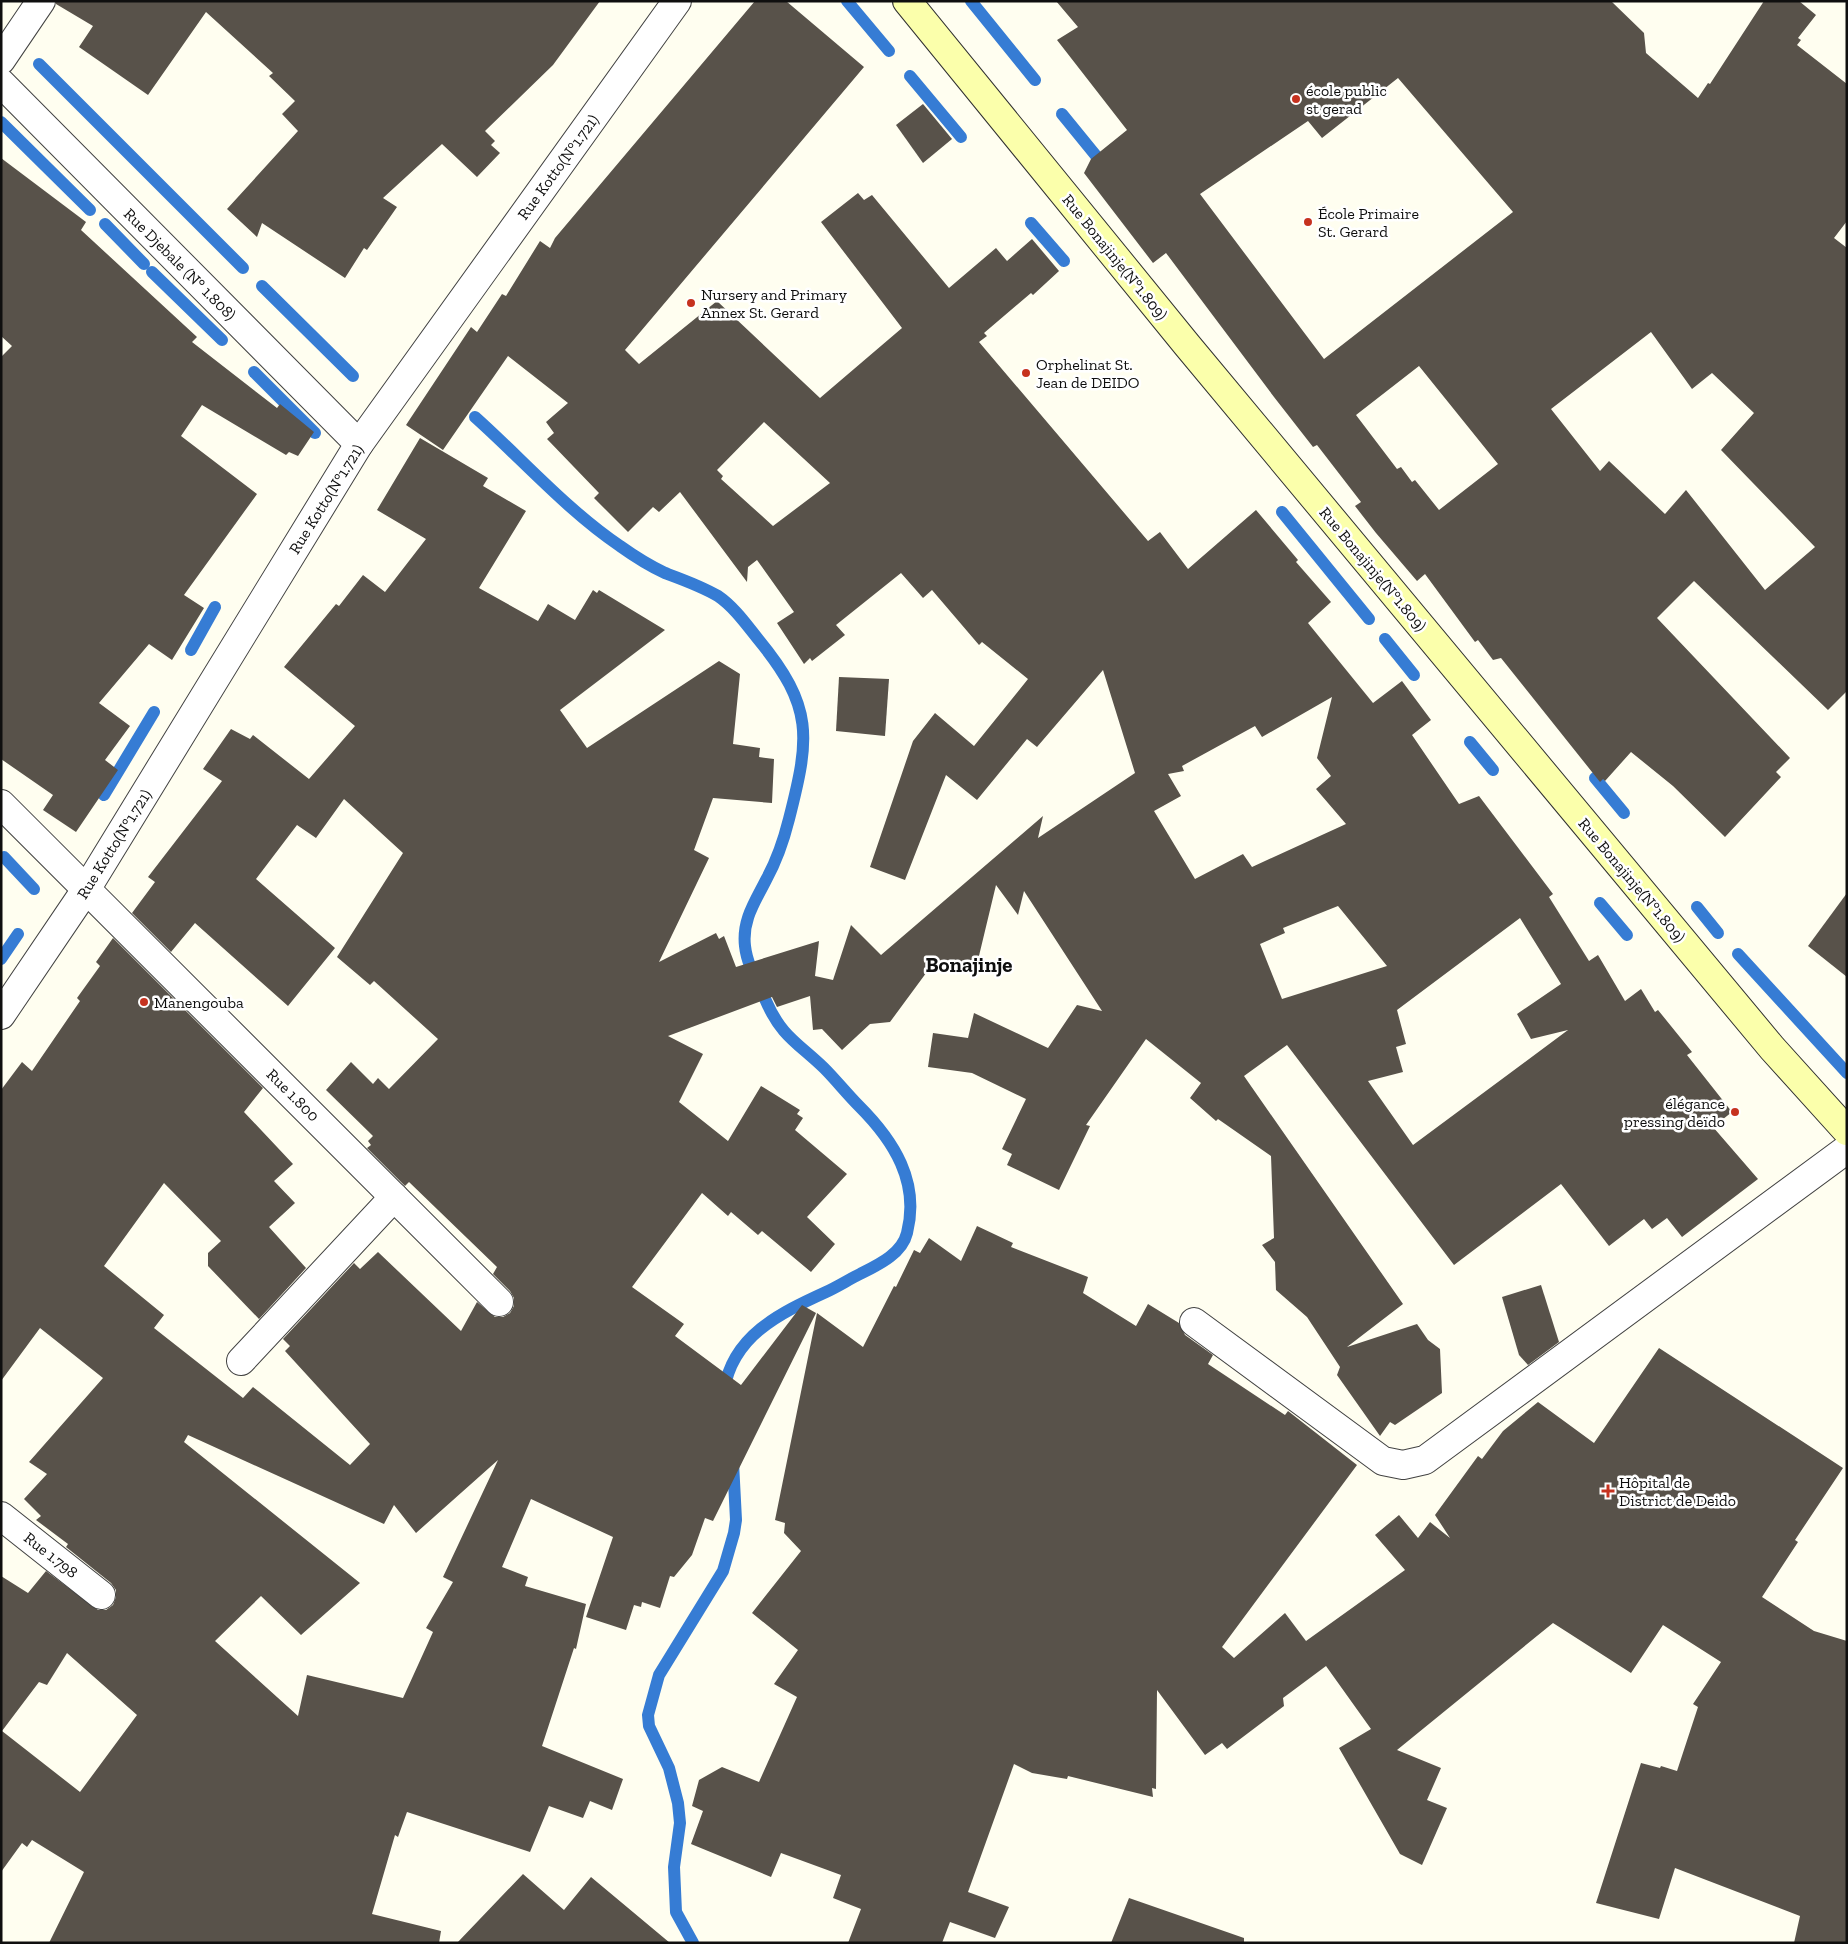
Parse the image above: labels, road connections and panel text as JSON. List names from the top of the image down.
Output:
{
  "streets": {
    "main road": ["Rue Bonajinje(N°1.809)"],
    "street": [
      "Rue Kotto(N°1.721)",
      "Rue Djebale (N° 1.808)",
      "Rue 1.800",
      "Rue 1.798"
    ]
  },
  "crossings": [
    ["Rue Kotto(N°1.721)", "Rue Djebale (N° 1.808)"],
    ["Rue Kotto(N°1.721)", "Rue 1.800"]
  ],
  "districts": ["Bonajinje"],
  "places": {
    "other": [
      "école public st gerad",
      "École Primaire St. Gerard",
      "Nursery and Primary Annex St. Gerard",
      "Orphelinat St. Jean de DEIDO",
      "Manengouba",
      "élégance pressing deïdo"
    ],
    "health": ["Hôpital de District de Deido"]
  }
}
